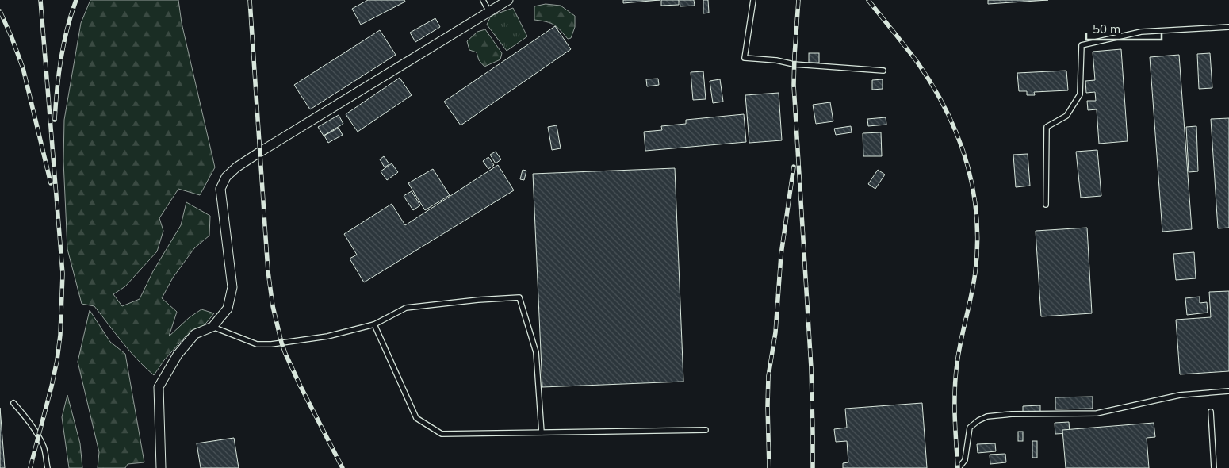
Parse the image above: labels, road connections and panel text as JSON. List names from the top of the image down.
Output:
{
  "scale_bar": "50 m"
}
